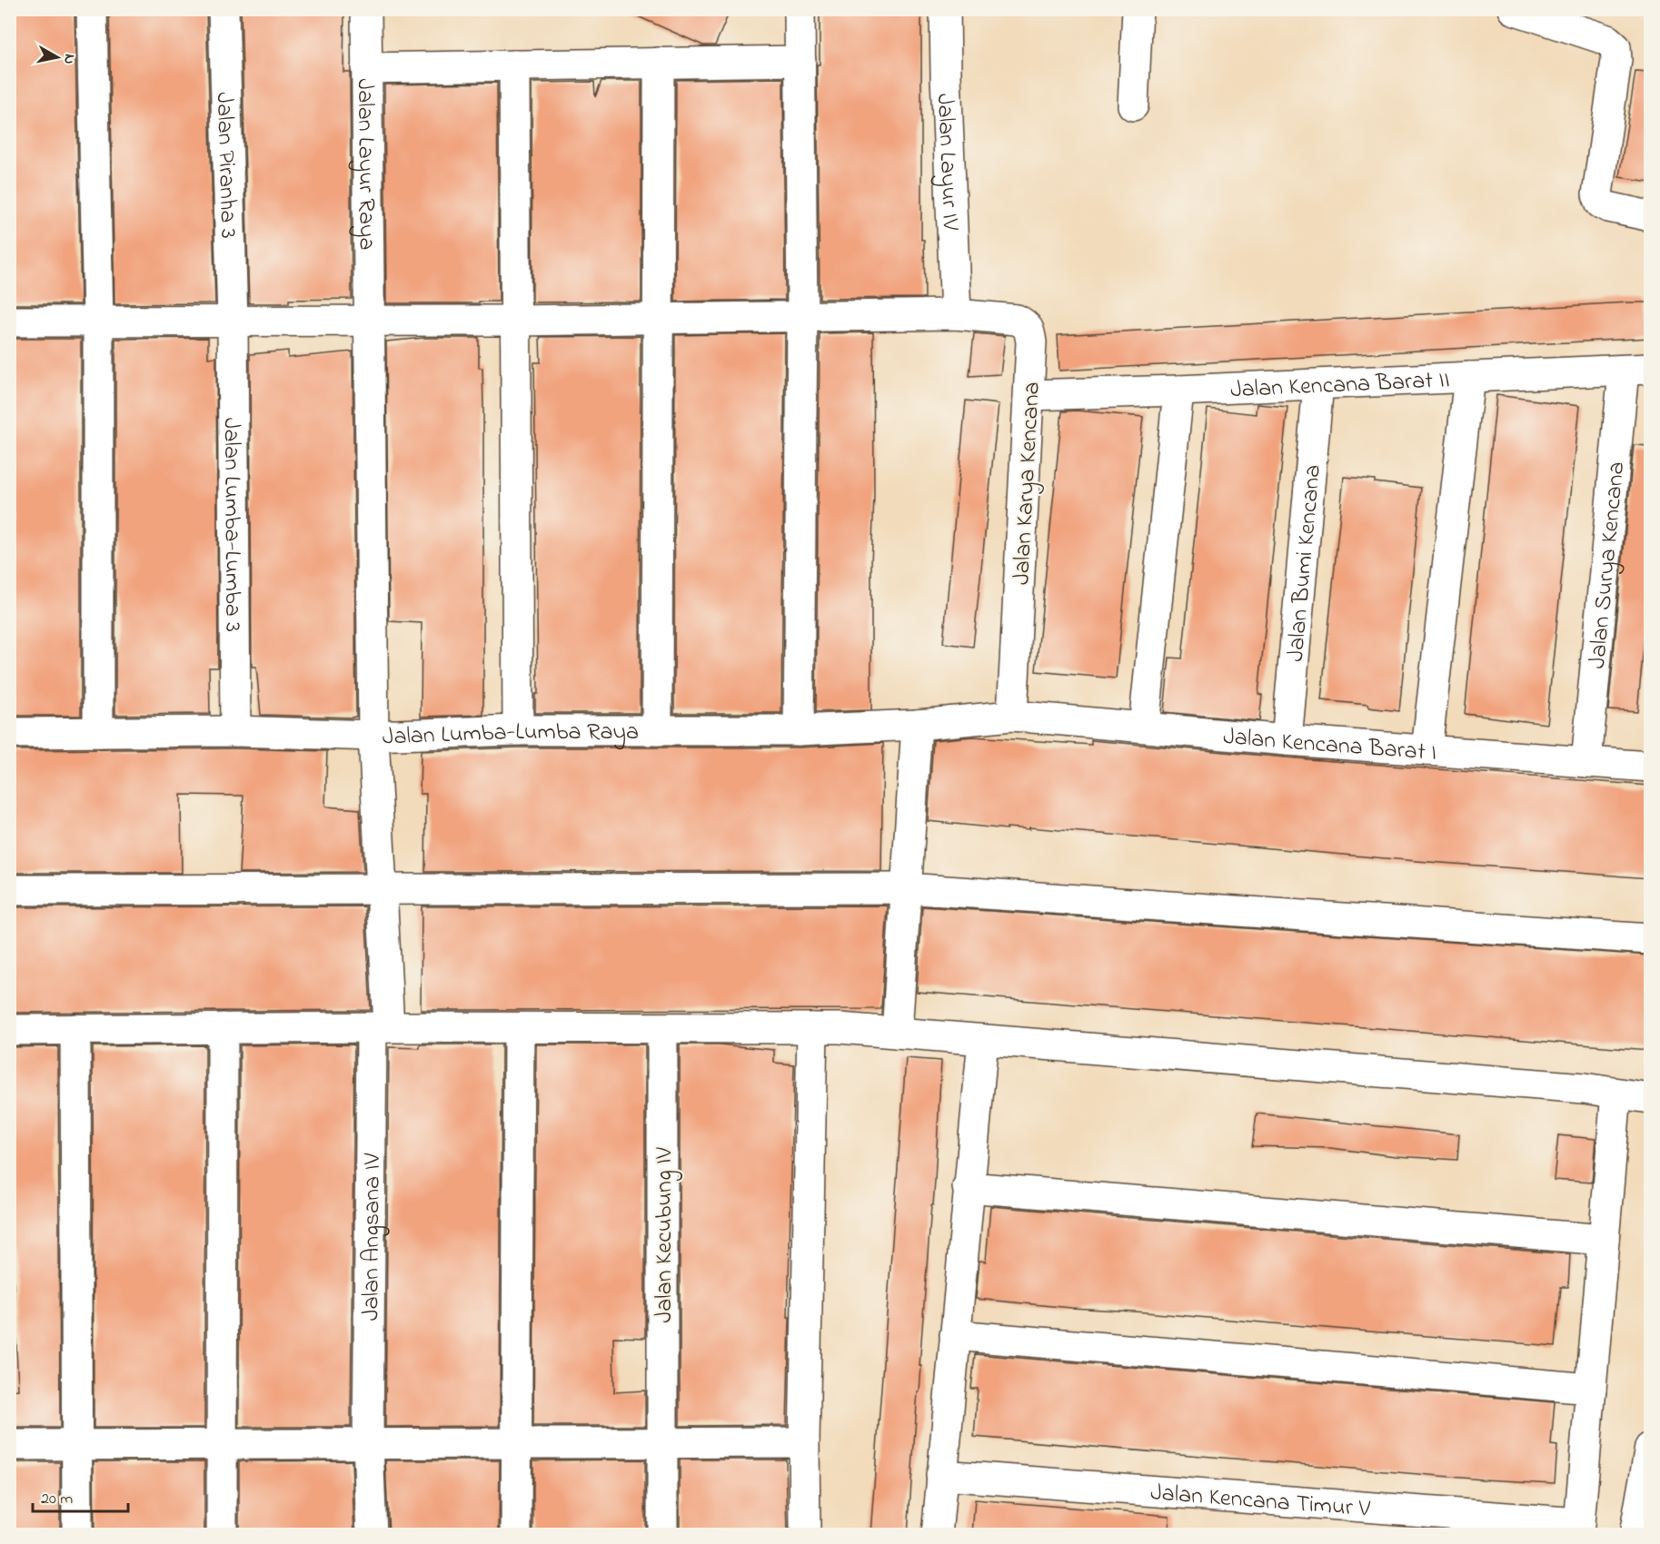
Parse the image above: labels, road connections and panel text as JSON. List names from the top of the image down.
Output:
{
  "streets": {
    "street": [
      "Jalan Layur IV",
      "Jalan Piranha 3",
      "Jalan Layur Raya",
      "Jalan Kencana Barat II",
      "Jalan Karya Kencana",
      "Jalan Lumba-Lumba 3",
      "Jalan Bumi Kencana",
      "Jalan Surya Kencana",
      "Jalan Lumba-Lumba Raya",
      "Jalan Kencana Barat I",
      "Jalan Kecubung IV",
      "Jalan Angsana IV",
      "Jalan Kencana Timur V"
    ]
  },
  "crossings": [
    ["Jalan Layur IV", "Jalan Karya Kencana"],
    ["Jalan Piranha 3", "Jalan Lumba-Lumba 3"],
    ["Jalan Layur Raya", "Jalan Lumba-Lumba Raya"],
    ["Jalan Layur Raya", "Jalan Angsana IV"],
    ["Jalan Kencana Barat II", "Jalan Karya Kencana"],
    ["Jalan Kencana Barat II", "Jalan Bumi Kencana"],
    ["Jalan Kencana Barat II", "Jalan Surya Kencana"],
    ["Jalan Karya Kencana", "Jalan Lumba-Lumba Raya"],
    ["Jalan Karya Kencana", "Jalan Kencana Barat I"],
    ["Jalan Lumba-Lumba 3", "Jalan Lumba-Lumba Raya"],
    ["Jalan Bumi Kencana", "Jalan Kencana Barat I"],
    ["Jalan Surya Kencana", "Jalan Kencana Barat I"],
    ["Jalan Lumba-Lumba Raya", "Jalan Kencana Barat I"],
    ["Jalan Lumba-Lumba Raya", "Jalan Angsana IV"]
  ],
  "scale_bar": "20 m",
  "north": "right"
}
